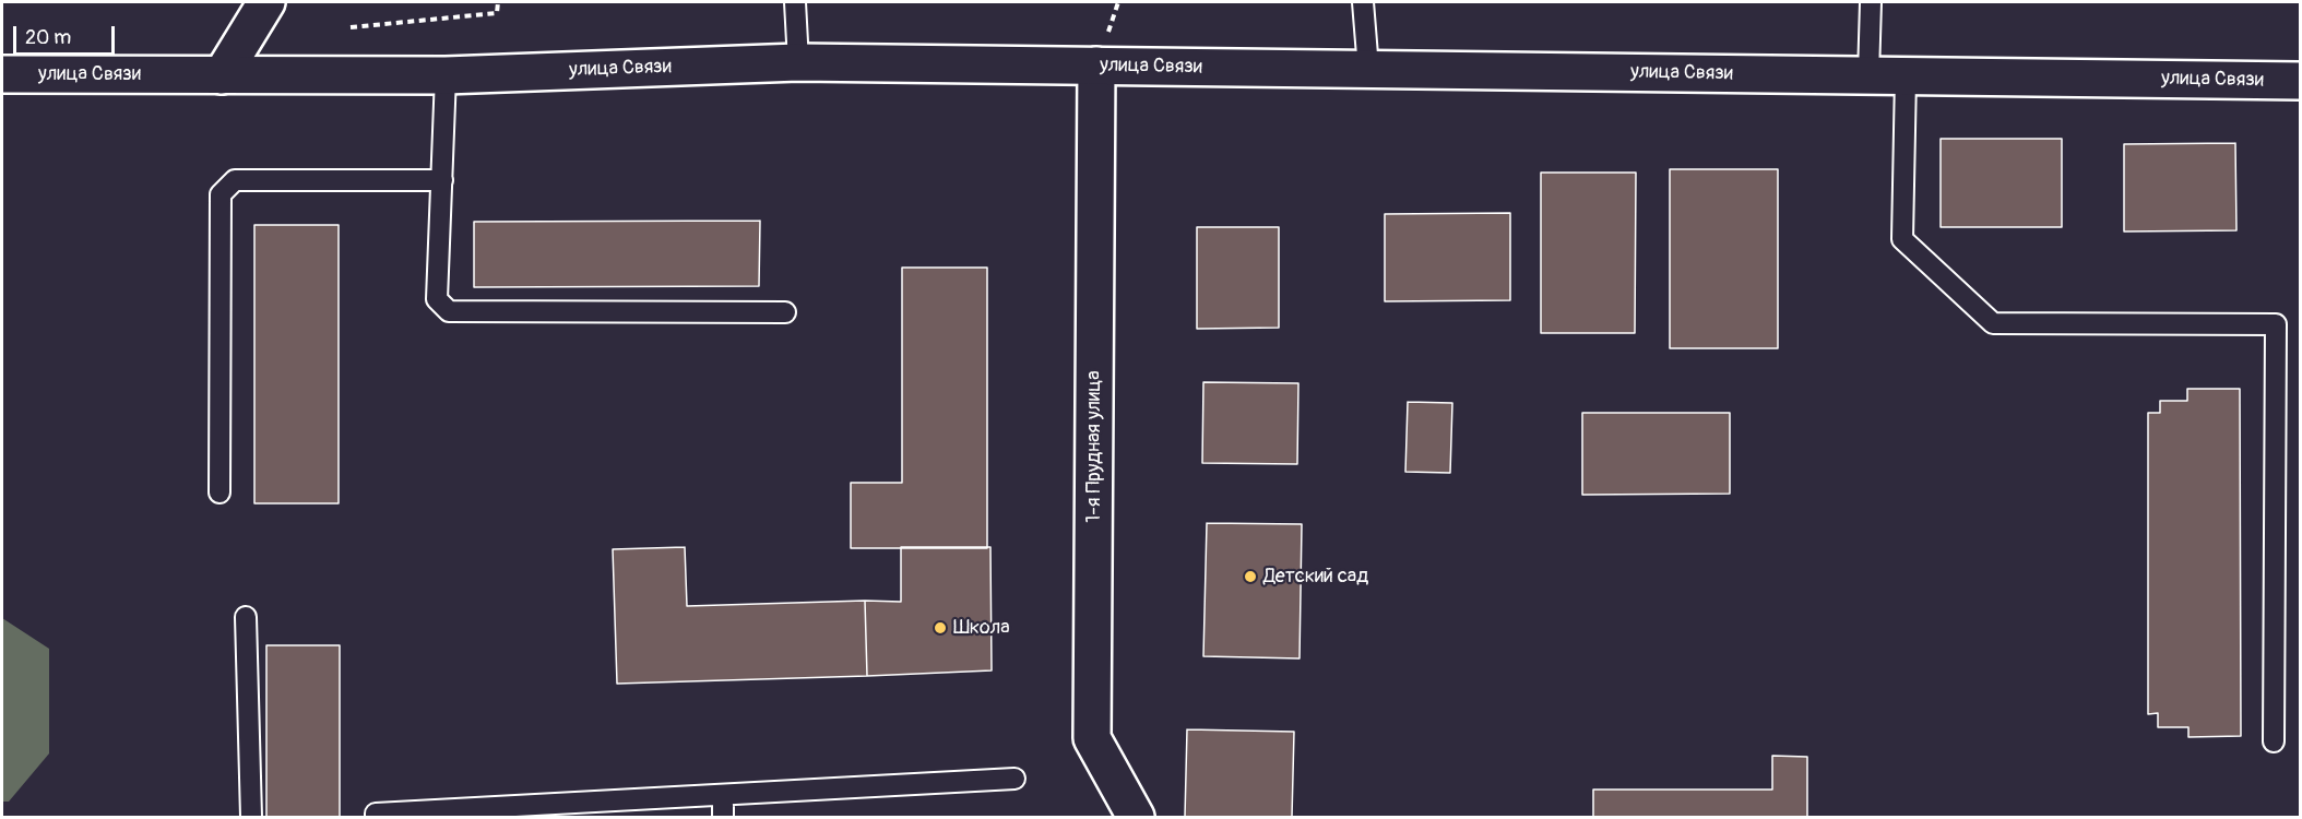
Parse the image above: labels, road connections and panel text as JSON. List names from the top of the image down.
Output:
{
  "streets": {
    "street": ["улица Связи", "1-я Прудная улица"]
  },
  "crossings": [
    ["улица Связи", "1-я Прудная улица"]
  ],
  "places": ["Детский сад", "Школа"],
  "scale_bar": "20 m"
}
